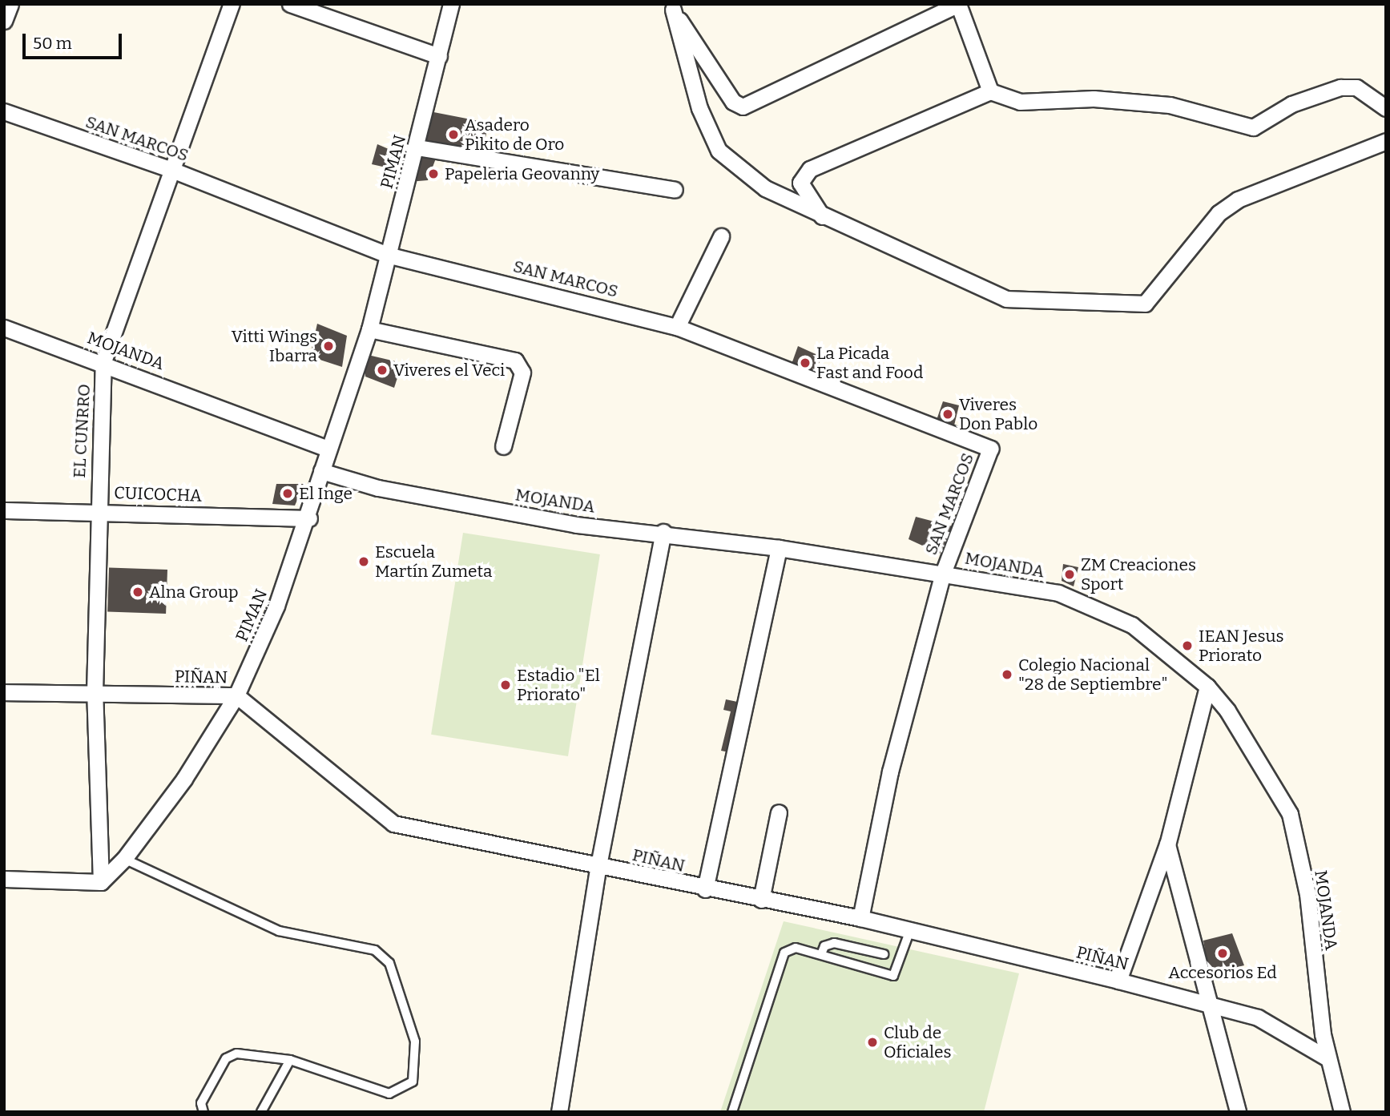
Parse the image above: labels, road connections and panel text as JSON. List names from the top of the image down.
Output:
{
  "streets": {
    "street": [
      "SAN MARCOS",
      "PIMAN",
      "MOJANDA",
      "EL CUNRRO",
      "CUICOCHA",
      "PIÑAN"
    ]
  },
  "crossings": [
    ["SAN MARCOS", "PIMAN"],
    ["SAN MARCOS", "MOJANDA"],
    ["SAN MARCOS", "EL CUNRRO"],
    ["PIMAN", "MOJANDA"],
    ["PIMAN", "EL CUNRRO"],
    ["PIMAN", "CUICOCHA"],
    ["PIMAN", "PIÑAN"],
    ["MOJANDA", "EL CUNRRO"],
    ["MOJANDA", "PIÑAN"],
    ["EL CUNRRO", "CUICOCHA"],
    ["EL CUNRRO", "PIÑAN"]
  ],
  "places": [
    "Asadero Pikito de Oro",
    "Papeleria Geovanny",
    "Vitti Wings Ibarra",
    "La Picada Fast and Food",
    "Viveres el Veci",
    "Viveres Don Pablo",
    "El Inge",
    "Escuela Martín Zumeta",
    "ZM Creaciones Sport",
    "Alna Group",
    "IEAN Jesus Priorato",
    "Colegio Nacional \"28 de Septiembre\"",
    "Estadio \"El Priorato\"",
    "Accesorios Ed",
    "Club de Oficiales"
  ],
  "scale_bar": "50 m"
}
